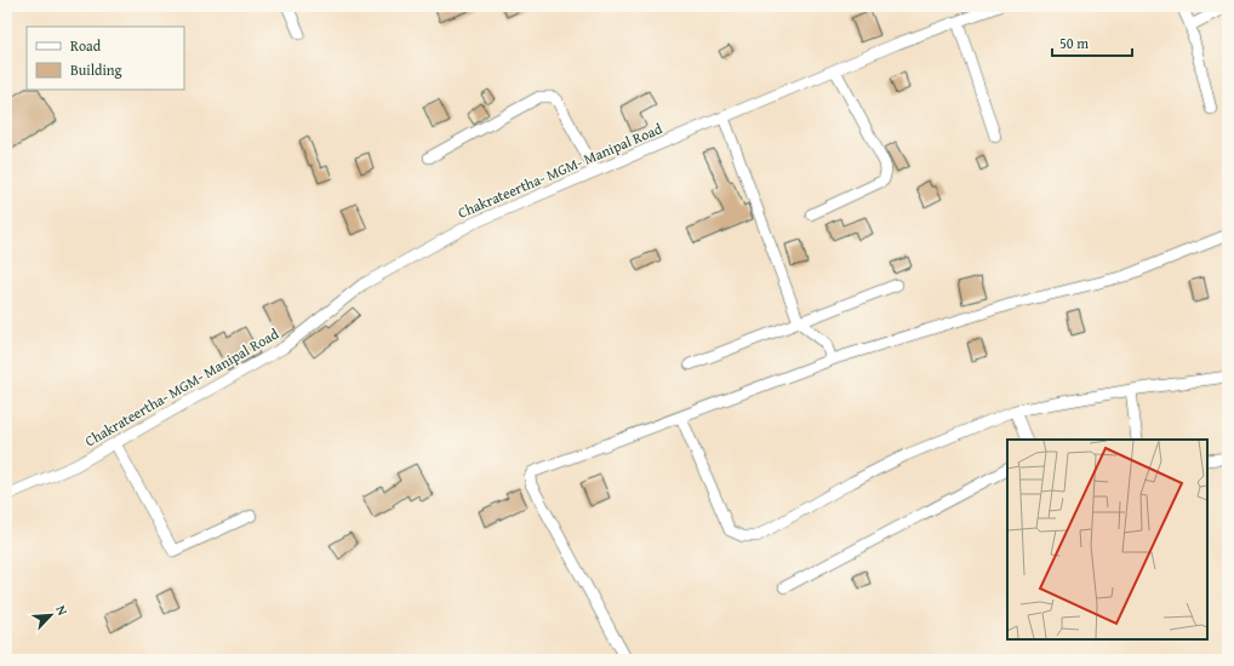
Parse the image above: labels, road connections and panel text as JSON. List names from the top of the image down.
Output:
{
  "streets": {
    "street": ["Chakrateertha- MGM- Manipal Road"]
  },
  "legend": ["Road", "Building"],
  "scale_bar": "50 m",
  "north": "top right"
}
